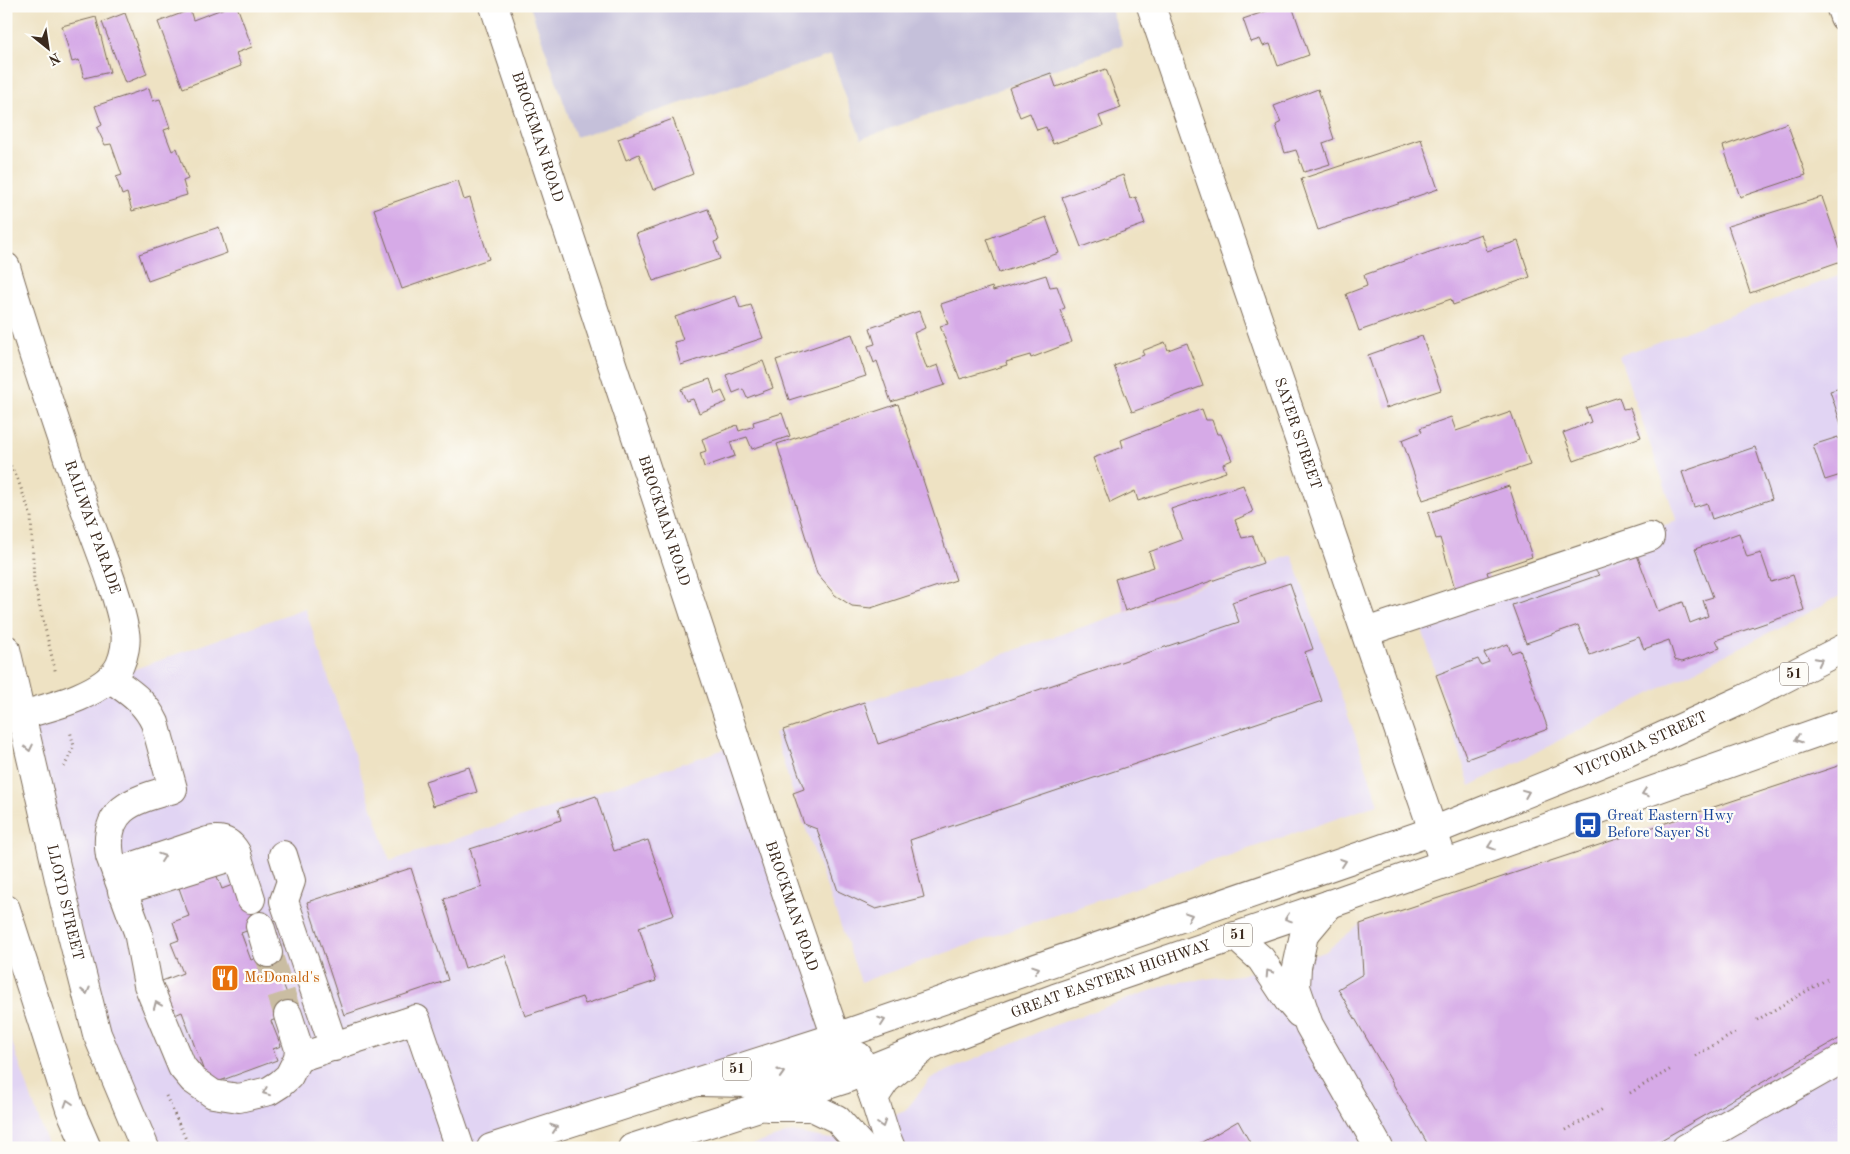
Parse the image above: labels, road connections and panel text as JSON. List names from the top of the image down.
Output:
{
  "streets": {
    "main road": [
      "BROCKMAN ROAD",
      "SAYER STREET",
      "RAILWAY PARADE",
      "51",
      "VICTORIA STREET",
      "LLOYD STREET",
      "GREAT EASTERN HIGHWAY"
    ]
  },
  "crossings": [
    ["BROCKMAN ROAD", "51"],
    ["SAYER STREET", "51"],
    ["SAYER STREET", "VICTORIA STREET"],
    ["SAYER STREET", "GREAT EASTERN HIGHWAY"],
    ["RAILWAY PARADE", "LLOYD STREET"],
    ["51", "VICTORIA STREET"]
  ],
  "places": {
    "bus stop": ["Great Eastern Hwy Before Sayer St"],
    "restaurant": ["McDonald's"]
  },
  "north": "bottom right"
}
